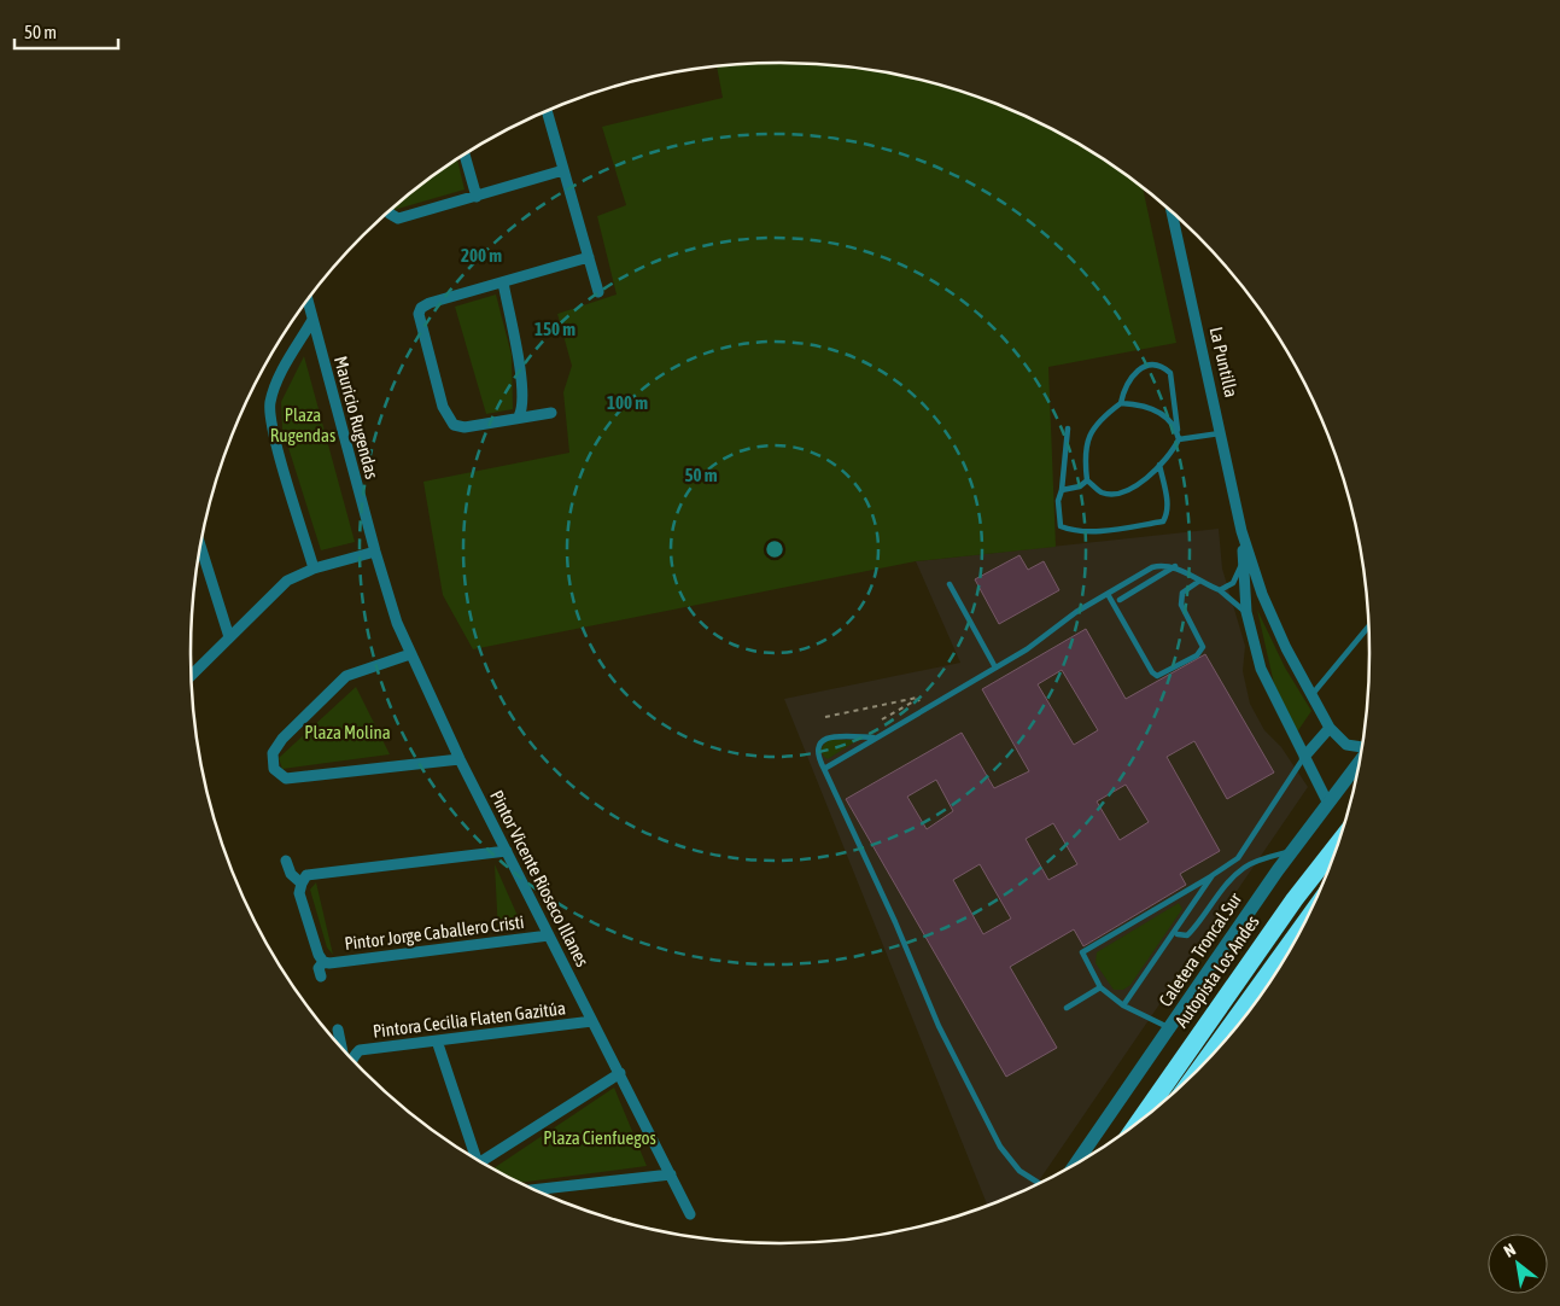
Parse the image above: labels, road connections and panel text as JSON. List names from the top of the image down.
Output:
{
  "streets": {
    "highway": ["Autopista Los Andes"],
    "street": [
      "La Puntilla",
      "Mauricio Rugendas",
      "Pintor Vicente Rioseco Illanes",
      "Pintor Jorge Caballero Cristi",
      "Caletera Troncal Sur",
      "Pintora Cecilia Flaten Gazitúa"
    ]
  },
  "crossings": [
    ["La Puntilla", "Caletera Troncal Sur"],
    ["Mauricio Rugendas", "Pintor Vicente Rioseco Illanes"],
    ["Pintor Vicente Rioseco Illanes", "Pintor Jorge Caballero Cristi"],
    ["Pintor Vicente Rioseco Illanes", "Pintora Cecilia Flaten Gazitúa"]
  ],
  "parks": ["Plaza Rugendas", "Plaza Molina", "Plaza Cienfuegos"],
  "scale_bar": "50 m",
  "north": "top left",
  "rings": [
    "200 m",
    "150 m",
    "100 m",
    "50 m"
  ]
}
